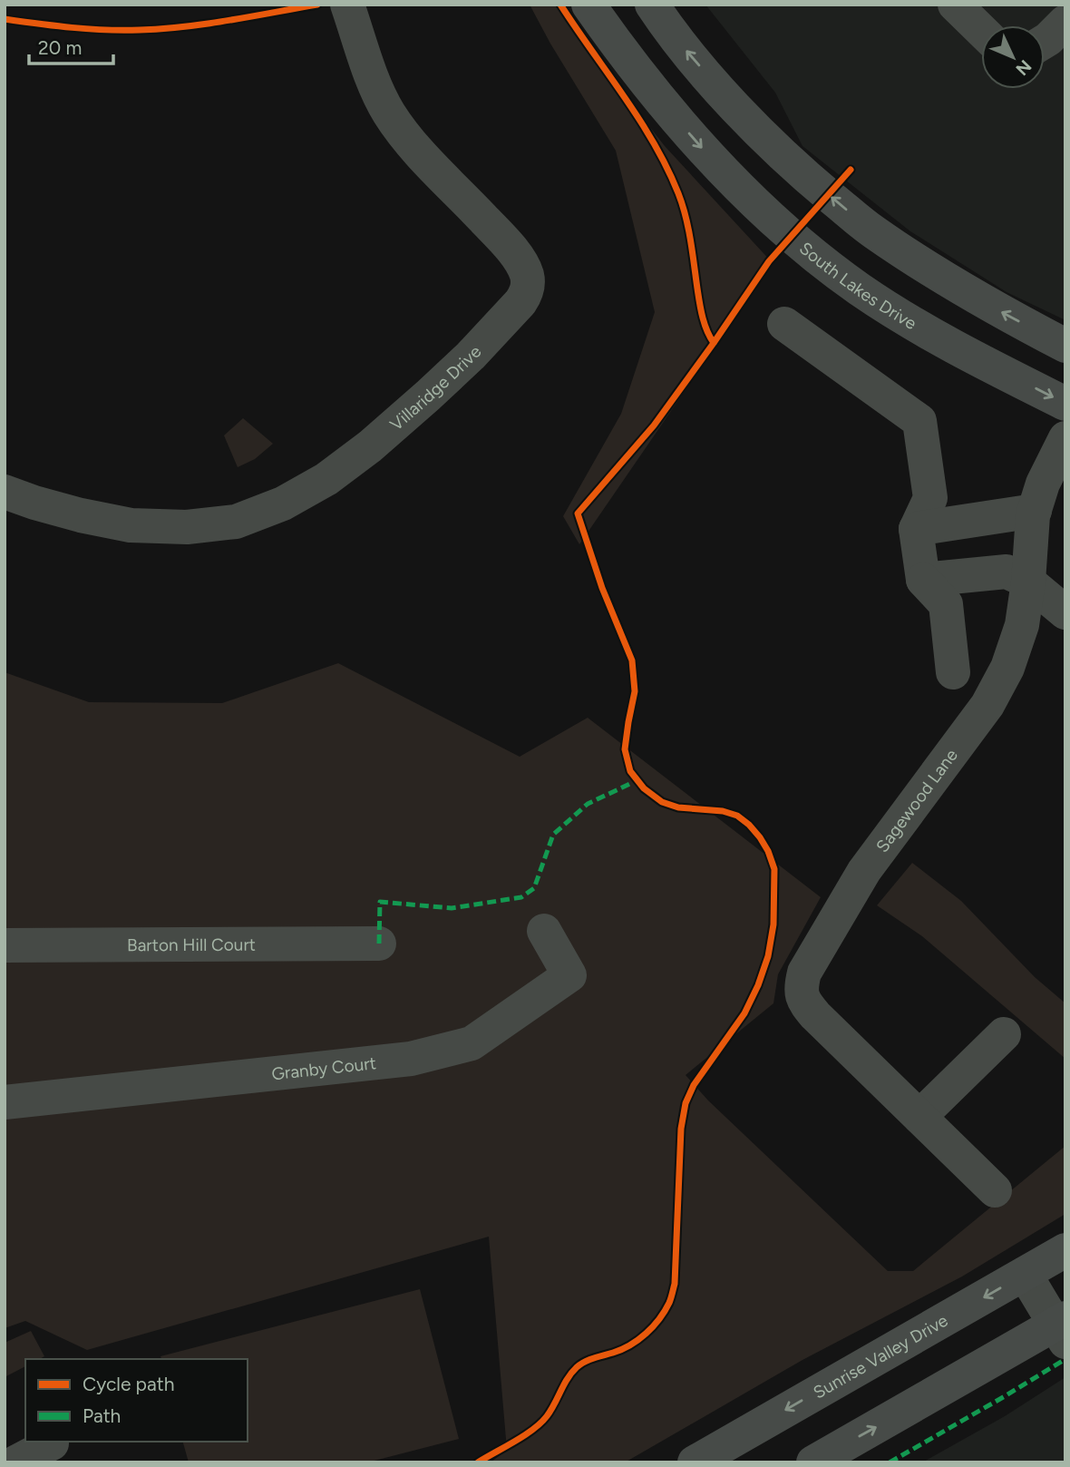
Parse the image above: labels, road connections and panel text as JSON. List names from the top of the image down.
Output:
{
  "streets": {
    "main road": ["South Lakes Drive", "Sunrise Valley Drive"],
    "street": [
      "Villaridge Drive",
      "Sagewood Lane",
      "Barton Hill Court",
      "Granby Court"
    ]
  },
  "legend": ["Cycle path", "Path"],
  "scale_bar": "20 m",
  "north": "bottom right"
}
